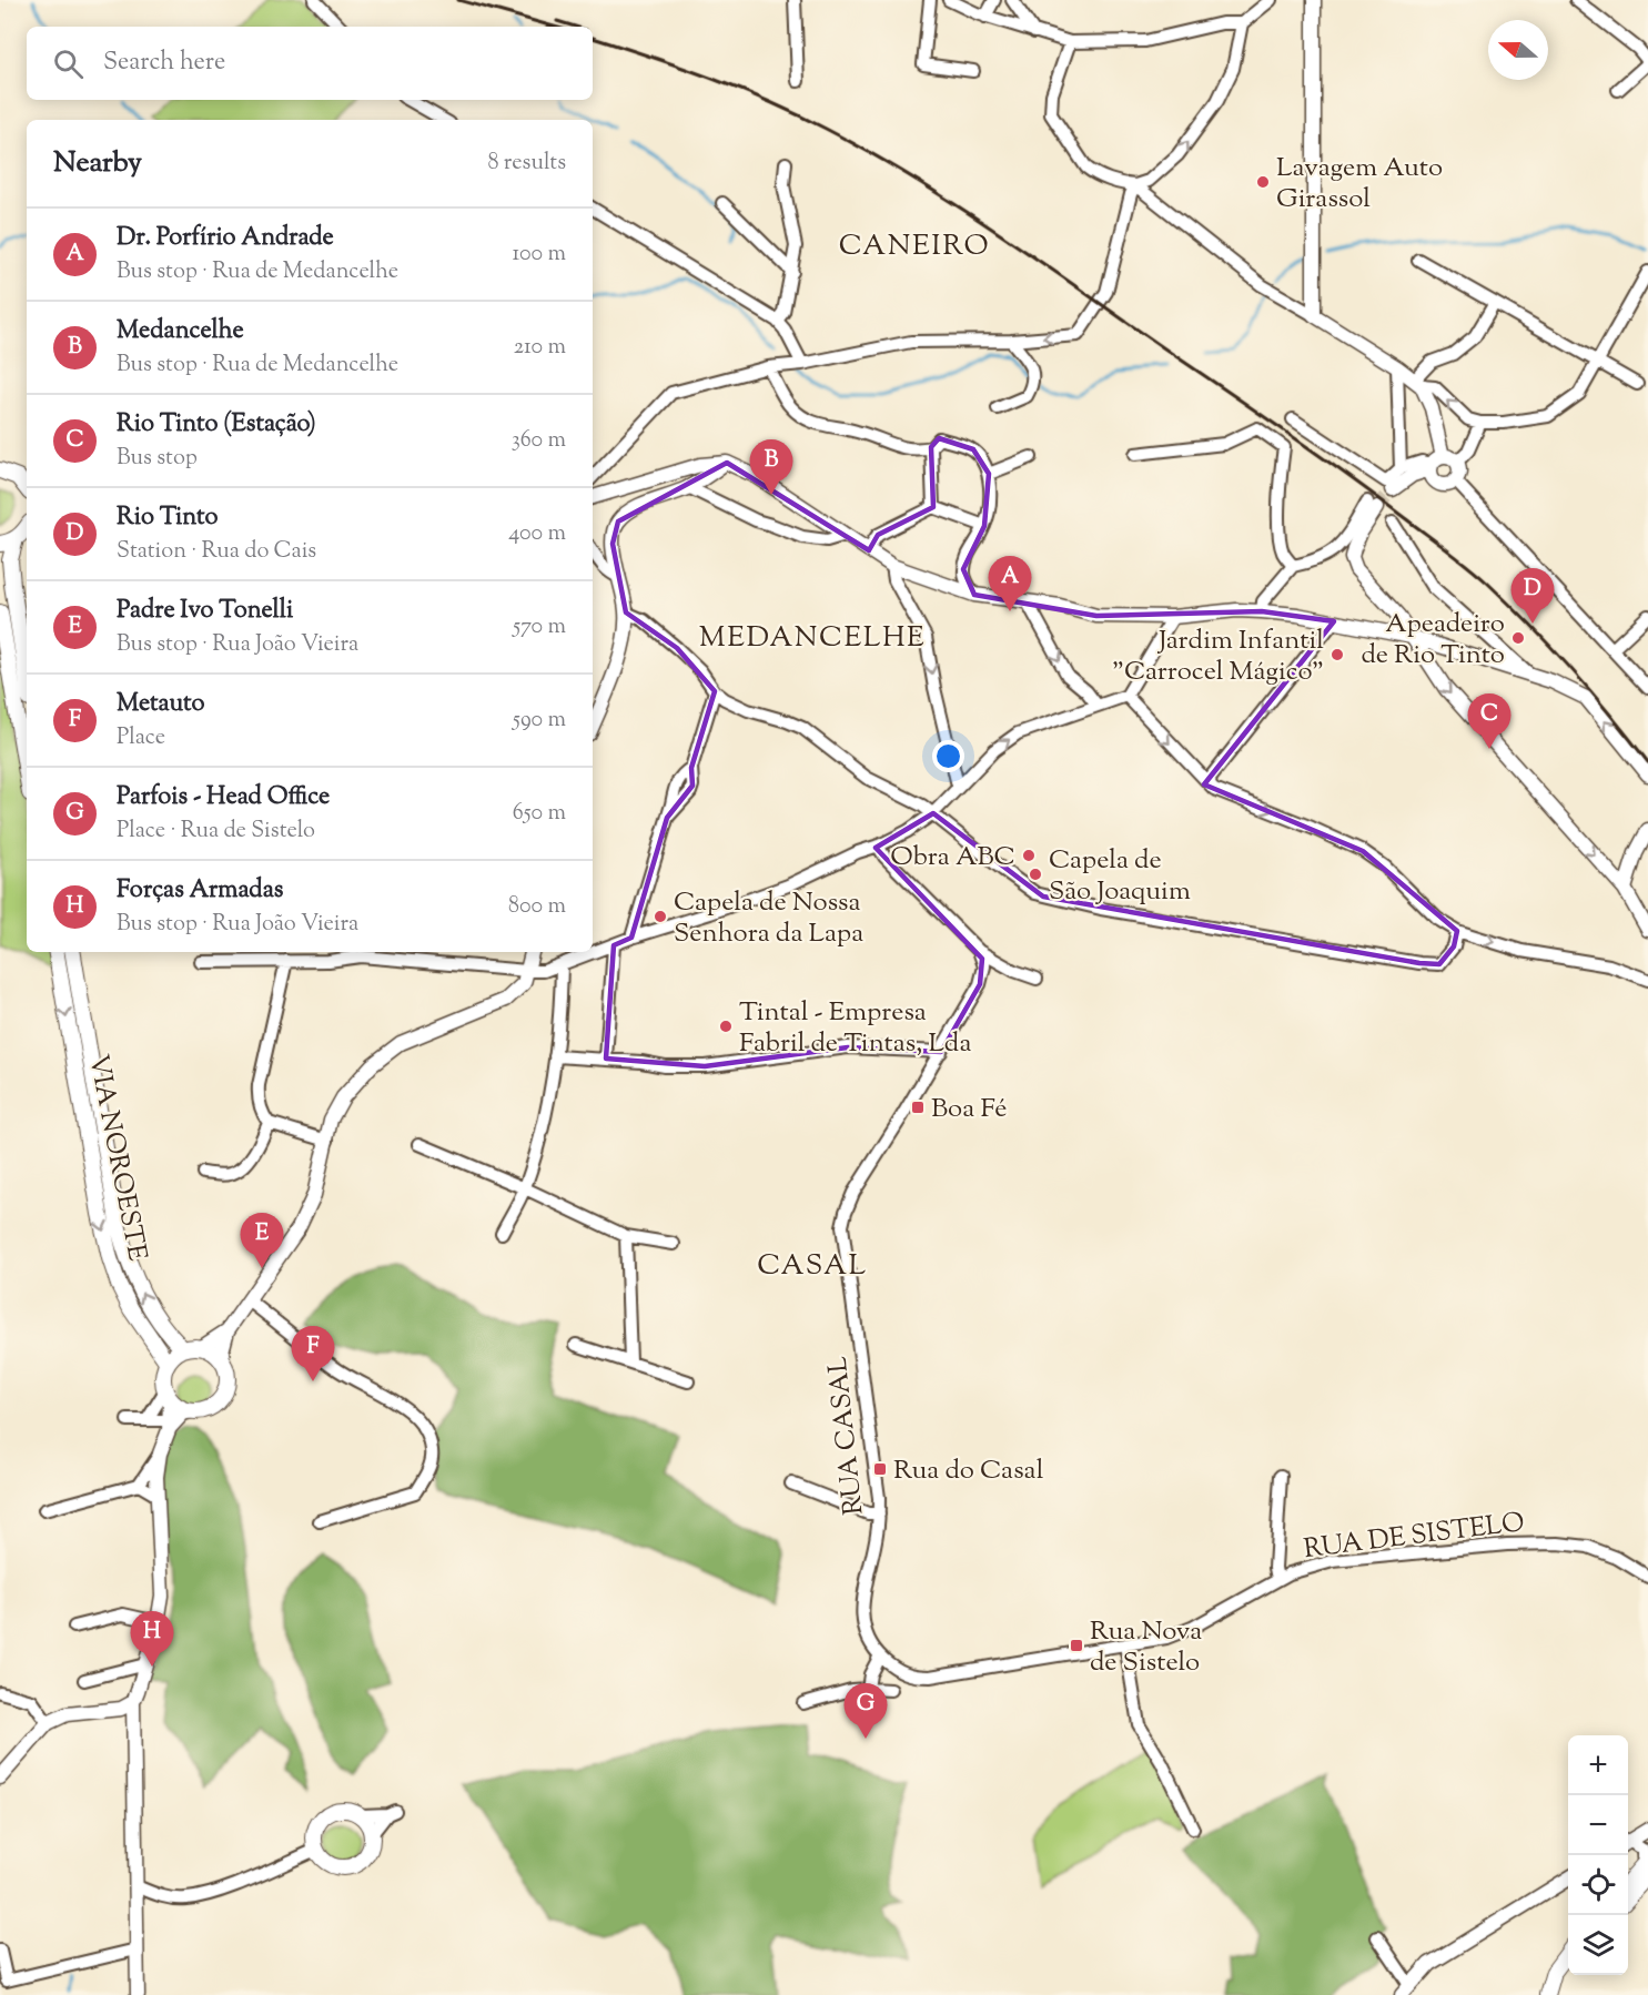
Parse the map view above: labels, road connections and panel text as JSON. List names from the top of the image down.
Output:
{
  "streets": {
    "main road": ["VIA NOROESTE"],
    "street": ["RUA CASAL", "RUA DE SISTELO"]
  },
  "crossings": [
    ["RUA CASAL", "RUA DE SISTELO"]
  ],
  "districts": ["CANEIRO", "MEDANCELHE", "CASAL"],
  "places": {
    "other": [
      "Lavagem Auto Girassol",
      "Apeadeiro de Rio Tinto",
      "Jardim Infantil \"Carrocel Mágico\"",
      "Obra ABC",
      "Capela de São Joaquim",
      "Capela de Nossa Senhora da Lapa",
      "Tintal - Empresa Fabril de Tintas, Lda"
    ],
    "transit": ["Boa Fé", "Rua do Casal", "Rua Nova de Sistelo"]
  },
  "north": "left",
  "page": {
    "search": "Search here",
    "heading": ["Nearby", "8 results"],
    "list": [
      {
        "mark": "A",
        "name": "Dr. Porfírio Andrade",
        "note": "Bus stop · Rua de Medancelhe",
        "value": "100 m"
      },
      {
        "mark": "B",
        "name": "Medancelhe",
        "note": "Bus stop · Rua de Medancelhe",
        "value": "210 m"
      },
      {
        "mark": "C",
        "name": "Rio Tinto (Estação)",
        "note": "Bus stop",
        "value": "360 m"
      },
      {
        "mark": "D",
        "name": "Rio Tinto",
        "note": "Station · Rua do Cais",
        "value": "400 m"
      },
      {
        "mark": "E",
        "name": "Padre Ivo Tonelli",
        "note": "Bus stop · Rua João Vieira",
        "value": "570 m"
      },
      {
        "mark": "F",
        "name": "Metauto",
        "note": "Place",
        "value": "590 m"
      },
      {
        "mark": "G",
        "name": "Parfois - Head Office",
        "note": "Place · Rua de Sistelo",
        "value": "650 m"
      },
      {
        "mark": "H",
        "name": "Forças Armadas",
        "note": "Bus stop · Rua João Vieira",
        "value": "800 m"
      }
    ],
    "pins": [
      "B",
      "A",
      "D",
      "C",
      "E",
      "F",
      "H",
      "G"
    ],
    "map_buttons": ["+", "−"]
  }
}
